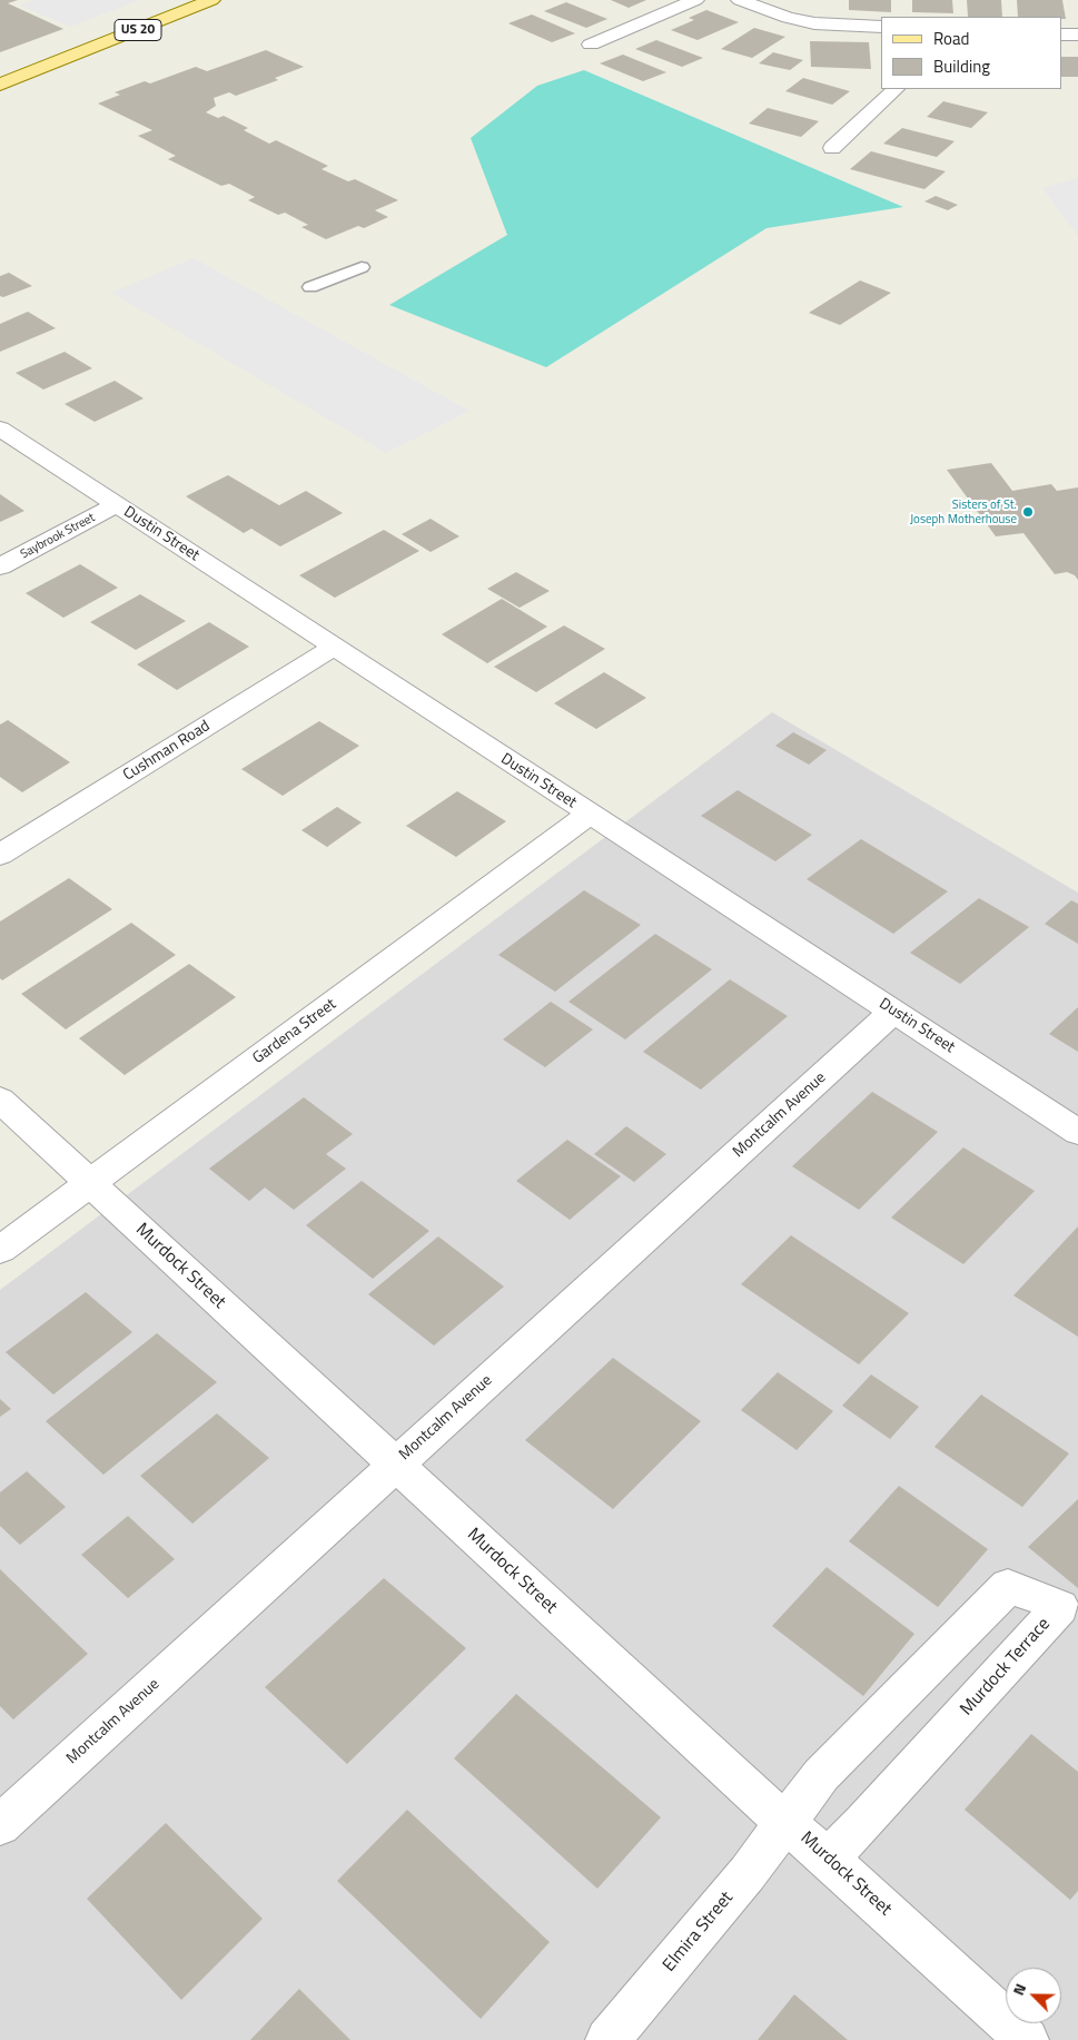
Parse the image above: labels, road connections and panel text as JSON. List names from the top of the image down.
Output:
{
  "streets": {
    "main road": ["US 20"],
    "street": [
      "Dustin Street",
      "Saybrook Street",
      "Cushman Road",
      "Gardena Street",
      "Montcalm Avenue",
      "Murdock Street",
      "Murdock Terrace",
      "Elmira Street"
    ]
  },
  "crossings": [
    ["Dustin Street", "Saybrook Street"],
    ["Dustin Street", "Cushman Road"],
    ["Dustin Street", "Gardena Street"],
    ["Dustin Street", "Montcalm Avenue"],
    ["Gardena Street", "Murdock Street"],
    ["Montcalm Avenue", "Murdock Street"],
    ["Murdock Street", "Murdock Terrace"],
    ["Murdock Street", "Elmira Street"],
    ["Murdock Terrace", "Elmira Street"]
  ],
  "places": ["Sisters of St. Joseph Motherhouse"],
  "legend": ["Road", "Building"],
  "north": "top left"
}
